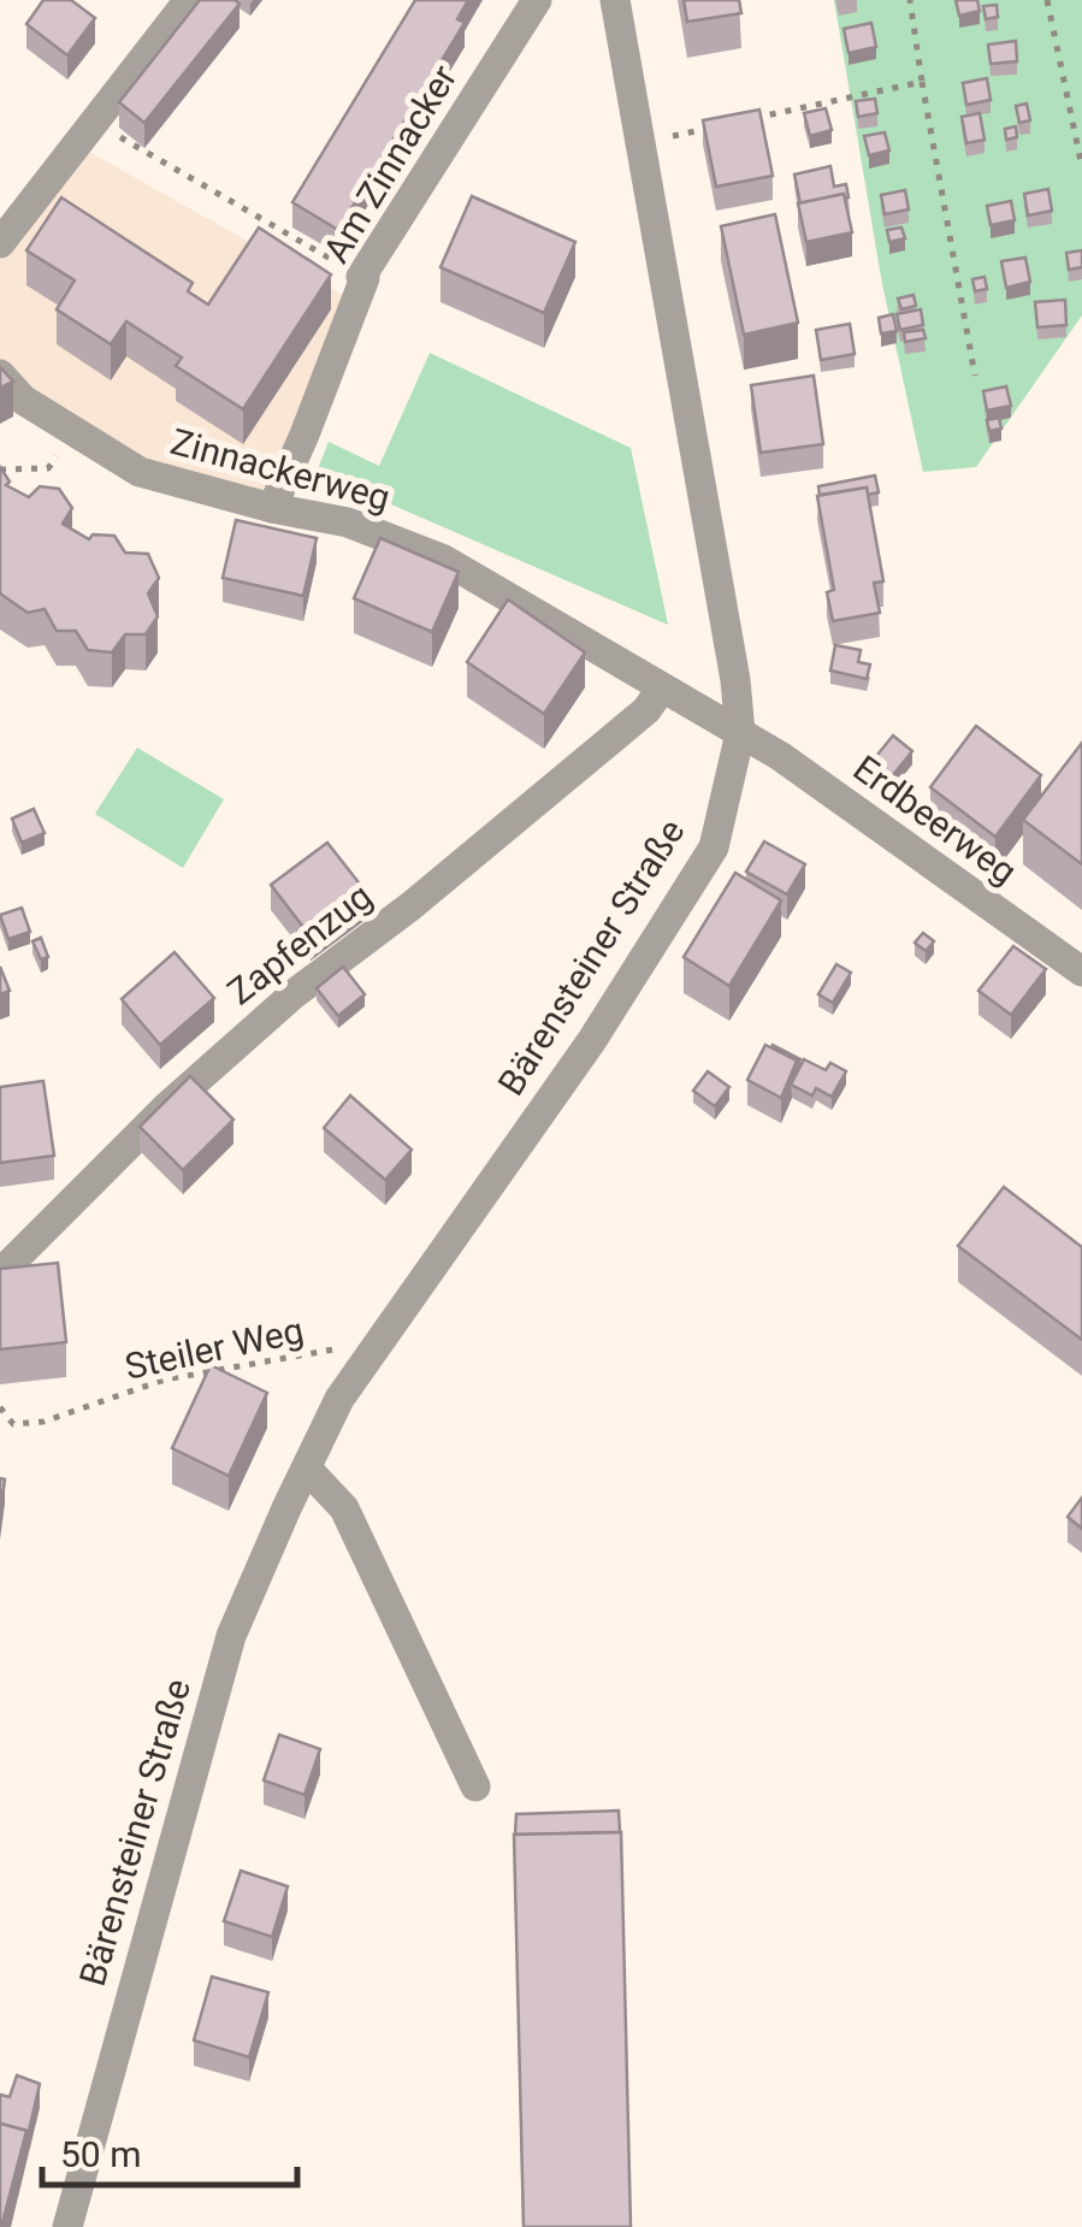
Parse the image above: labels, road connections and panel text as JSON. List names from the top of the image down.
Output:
{
  "streets": {
    "street": [
      "Am Zinnacker",
      "Zinnackerweg",
      "Erdbeerweg",
      "Zapfenzug",
      "Bärensteiner Straße"
    ],
    "path": ["Steiler Weg"]
  },
  "crossings": [
    ["Am Zinnacker", "Zinnackerweg"],
    ["Zinnackerweg", "Erdbeerweg"],
    ["Zinnackerweg", "Zapfenzug"],
    ["Zinnackerweg", "Bärensteiner Straße"],
    ["Erdbeerweg", "Bärensteiner Straße"],
    ["Bärensteiner Straße", "Steiler Weg"]
  ],
  "scale_bar": "50 m"
}
